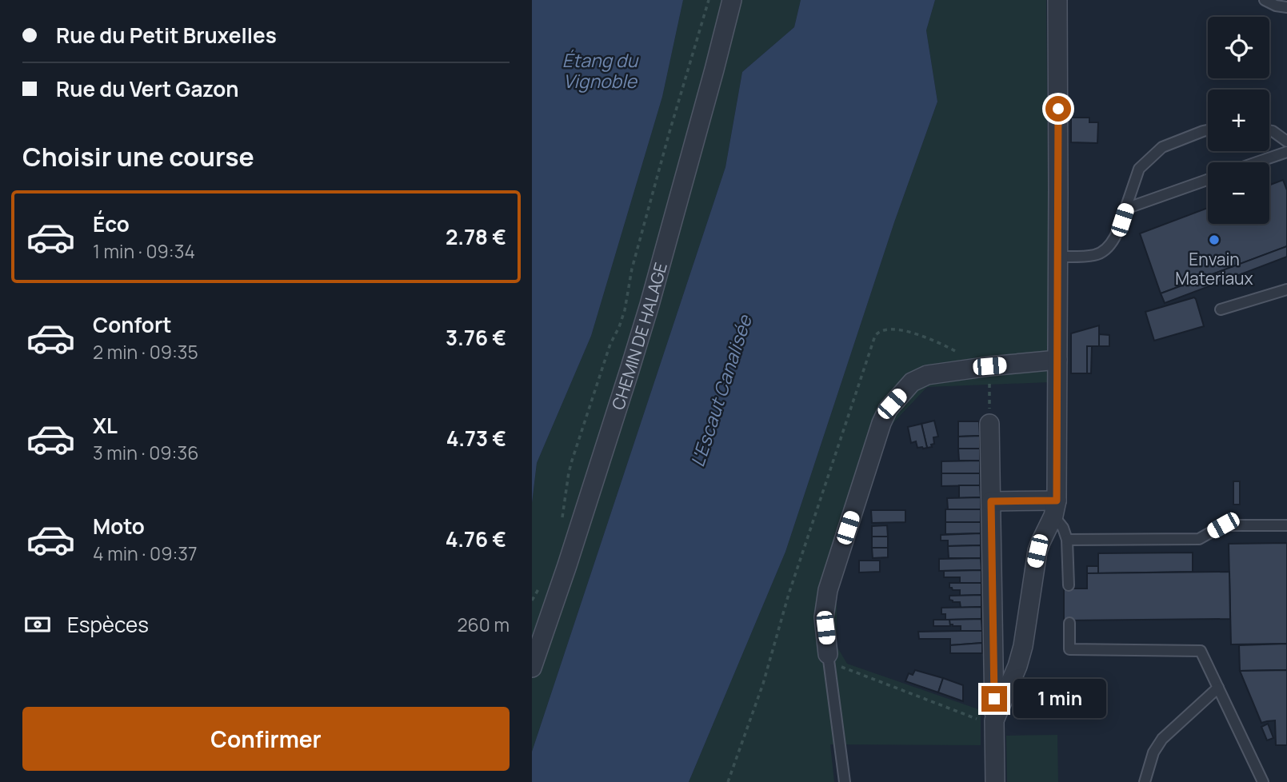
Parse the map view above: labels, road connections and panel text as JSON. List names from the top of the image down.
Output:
{
  "streets": {
    "street": ["CHEMIN DE HALAGE"]
  },
  "water": ["Étang du Vignoble", "L'Escaut Canalisée"],
  "places": ["Envain Materiaux"],
  "page": {
    "banner": ["Rue du Petit Bruxelles", "Rue du Vert Gazon"],
    "map_buttons": ["+", "−"],
    "heading": "Choisir une course",
    "list": [
      {
        "name": "Éco",
        "note": "1 min · 09:34",
        "value": "2.78 €"
      },
      {
        "name": "Confort",
        "note": "2 min · 09:35",
        "value": "3.76 €"
      },
      {
        "name": "XL",
        "note": "3 min · 09:36",
        "value": "4.73 €"
      },
      {
        "name": "Moto",
        "note": "4 min · 09:37",
        "value": "4.76 €"
      }
    ],
    "pay": ["Espèces", "260 m"],
    "bubble": "1 min",
    "buttons": "Confirmer"
  }
}
